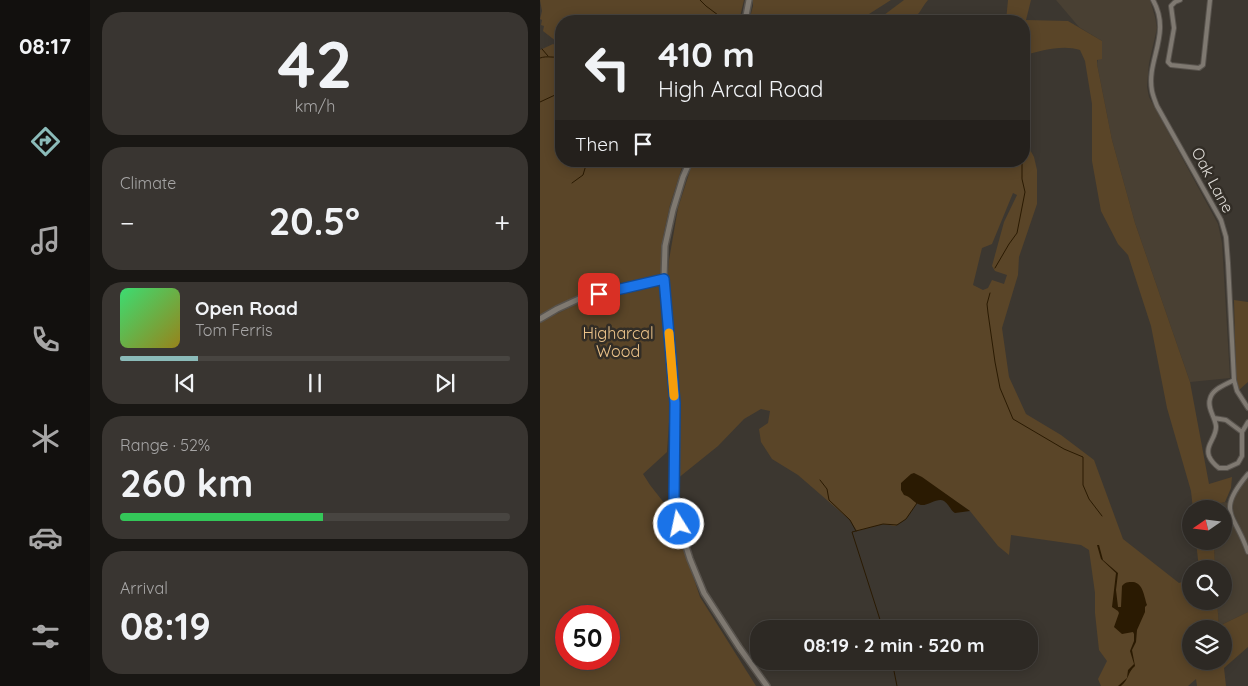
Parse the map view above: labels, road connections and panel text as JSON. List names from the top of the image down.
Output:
{
  "streets": {
    "street": ["Oak Lane"]
  },
  "parks": ["Higharcal Wood"],
  "north": "left",
  "page": {
    "tabs": "08:17",
    "tile": [
      ["42", "km/h"],
      "Climate",
      ["Range · 52%", "260 km"],
      ["Arrival", "08:19"]
    ],
    "turn": ["410 m", "High Arcal Road"],
    "then": "Then",
    "heat": ["−", "20.5°", "+"],
    "song": ["Open Road", "Tom Ferris"],
    "limit": "50",
    "trip": "08:19 · 2 min · 520 m"
  }
}
